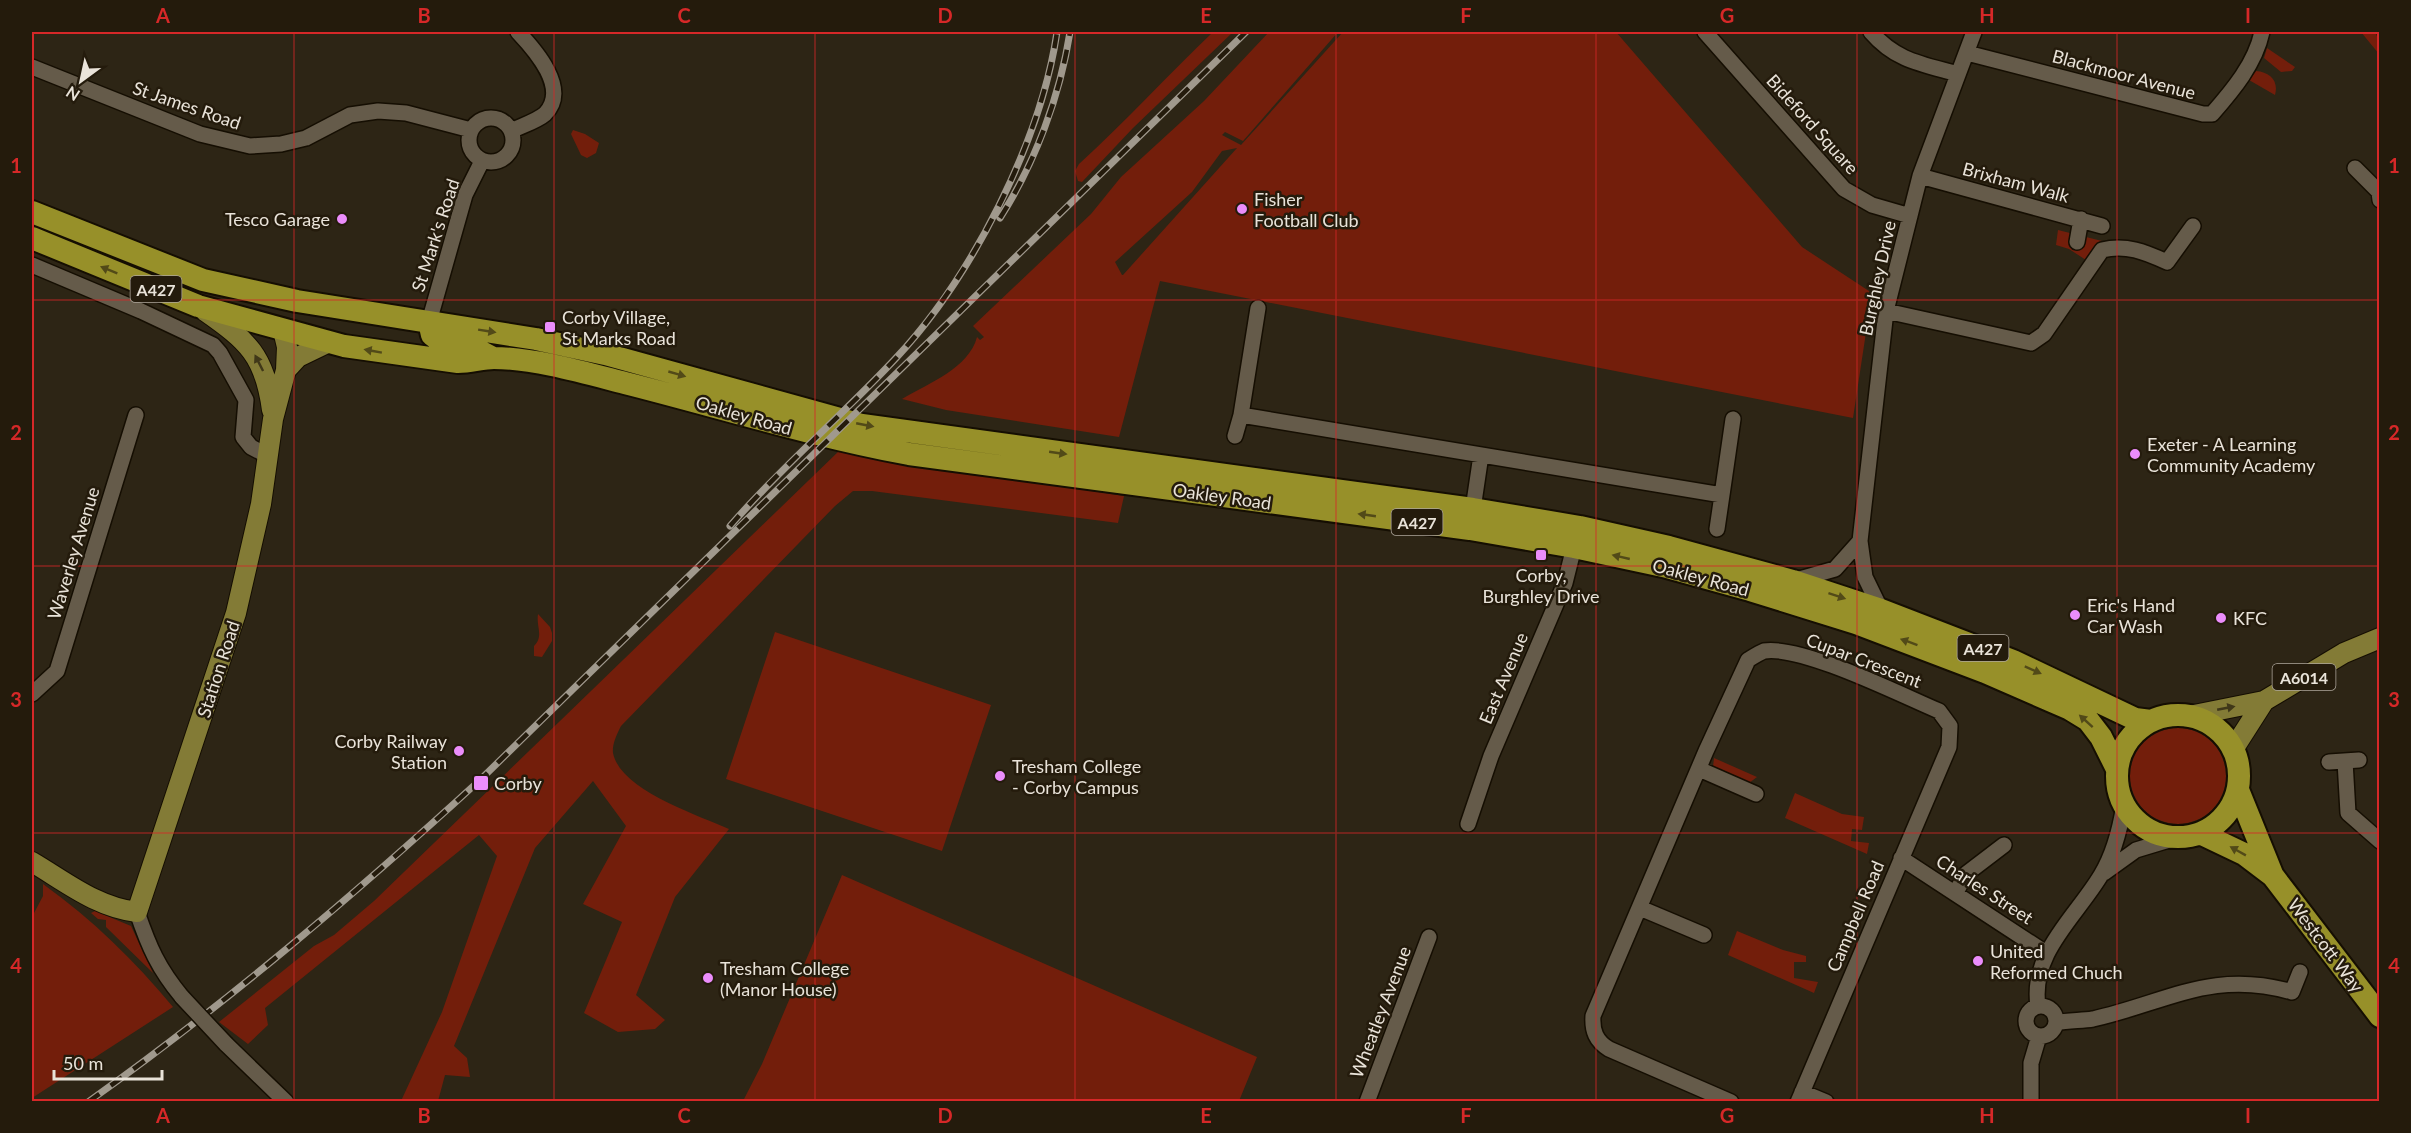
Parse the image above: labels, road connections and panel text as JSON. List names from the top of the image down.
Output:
{
  "streets": {
    "highway": ["A427", "Oakley Road", "Westcott Way"],
    "main road": ["Station Road", "A6014"],
    "street": [
      "Blackmoor Avenue",
      "St James Road",
      "Bideford Square",
      "Brixham Walk",
      "St Mark's Road",
      "Burghley Drive",
      "Waverley Avenue",
      "Cupar Crescent",
      "East Avenue",
      "Charles Street",
      "Campbell Road",
      "Wheatley Avenue"
    ]
  },
  "crossings": [
    ["Blackmoor Avenue", "Burghley Drive"],
    ["St James Road", "St Mark's Road"],
    ["Bideford Square", "Burghley Drive"],
    ["Brixham Walk", "Burghley Drive"],
    ["St Mark's Road", "Oakley Road"],
    ["Burghley Drive", "Oakley Road"],
    ["A427", "Oakley Road"],
    ["A427", "Station Road"],
    ["Oakley Road", "Station Road"],
    ["Oakley Road", "A6014"],
    ["Oakley Road", "East Avenue"],
    ["Oakley Road", "Westcott Way"],
    ["Cupar Crescent", "Campbell Road"],
    ["A6014", "Westcott Way"],
    ["Charles Street", "Campbell Road"]
  ],
  "places": {
    "other": [
      "Fisher Football Club",
      "Tesco Garage",
      "Exeter - A Learning Community Academy",
      "Eric's Hand Car Wash",
      "KFC",
      "Corby Railway Station",
      "Tresham College - Corby Campus",
      "United Reformed Chuch",
      "Tresham College (Manor House)"
    ],
    "transit": ["Corby Village, St Marks Road", "Corby, Burghley Drive", "Corby"]
  },
  "scale_bar": "50 m",
  "north": "bottom left",
  "grid": {
    "columns": [
      "A",
      "B",
      "C",
      "D",
      "E",
      "F",
      "G",
      "H",
      "I"
    ],
    "rows": [
      "1",
      "2",
      "3",
      "4"
    ]
  }
}
